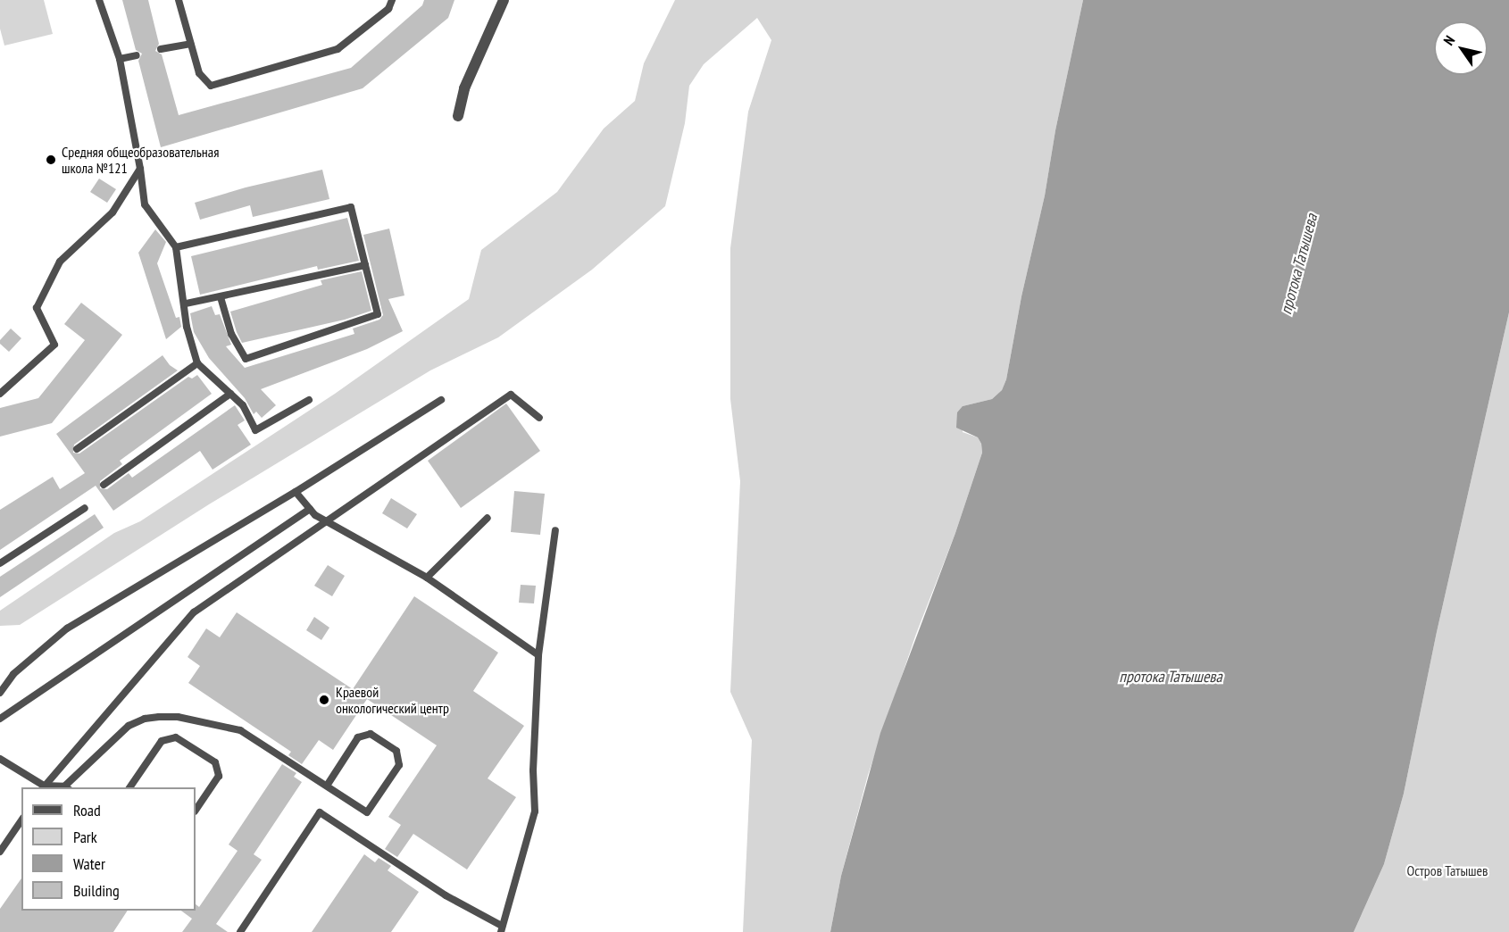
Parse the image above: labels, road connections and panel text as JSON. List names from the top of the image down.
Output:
{
  "water": ["протока Татышева"],
  "parks": ["Остров Татышев"],
  "places": ["Средняя общеобразовательная школа №121", "Краевой онкологический центр"],
  "legend": [
    "Road",
    "Park",
    "Water",
    "Building"
  ],
  "north": "top left"
}
